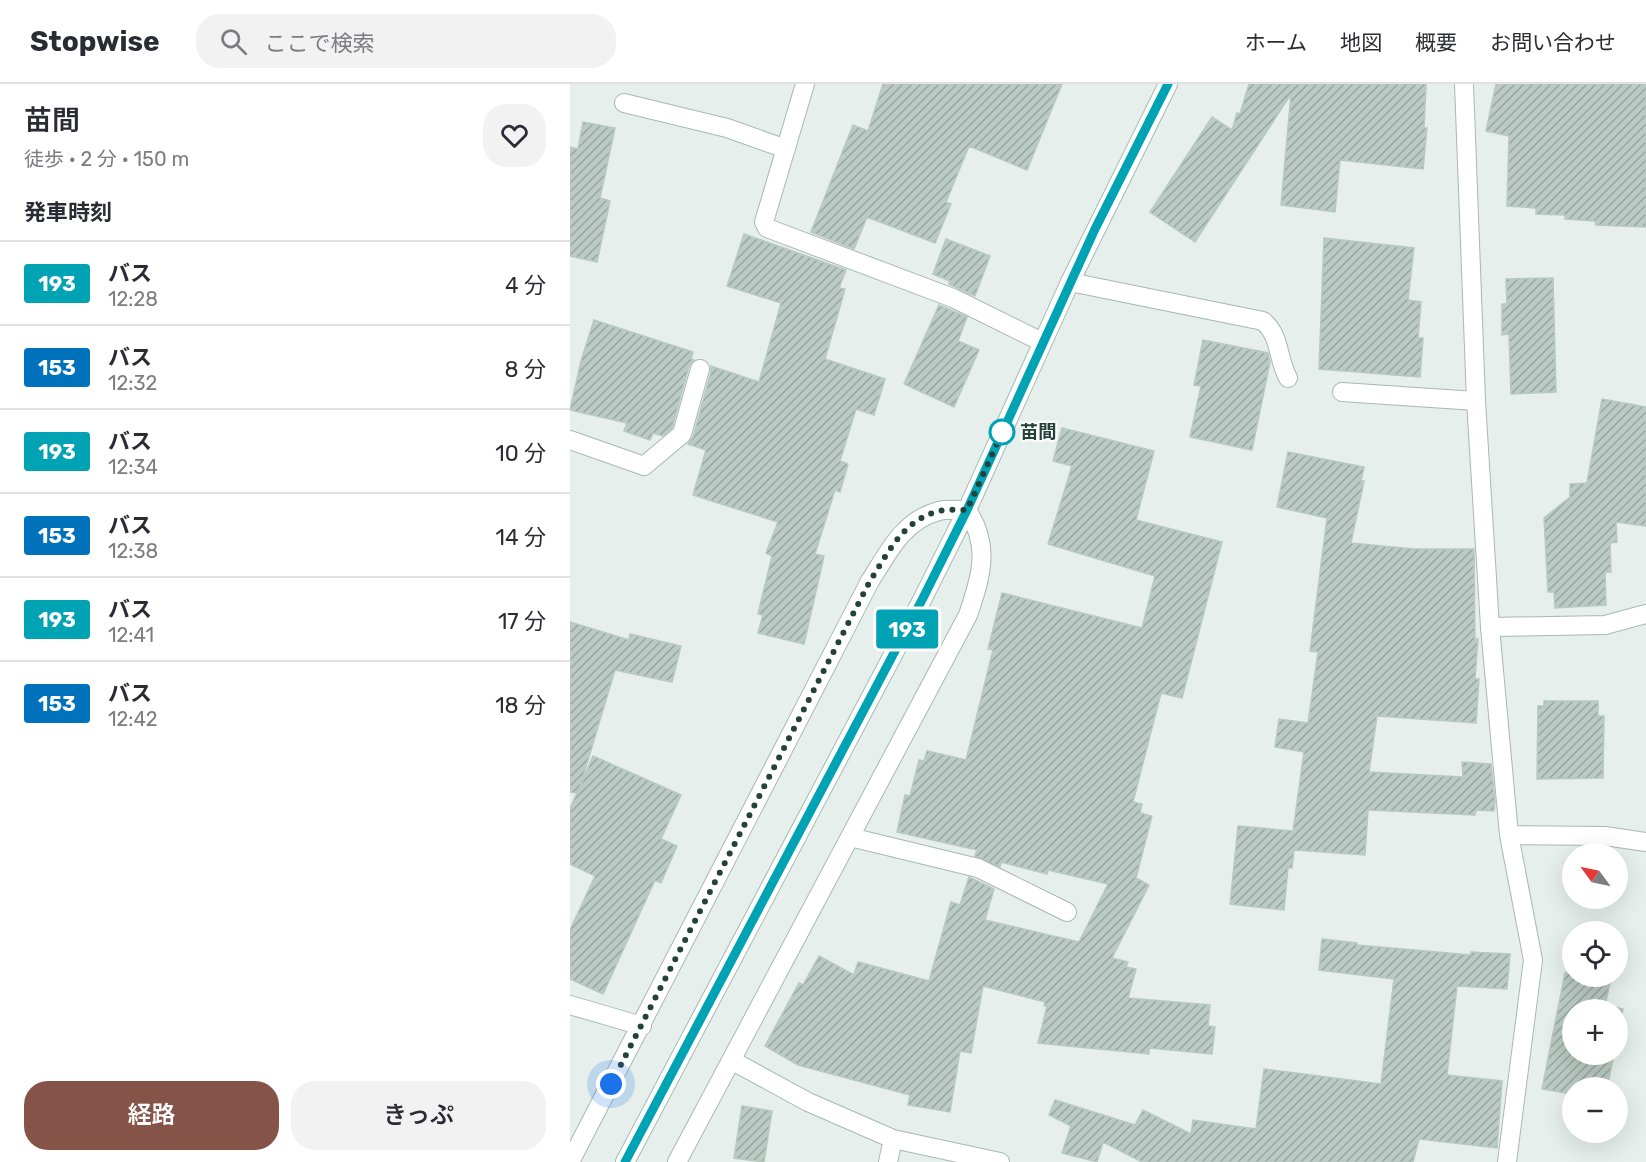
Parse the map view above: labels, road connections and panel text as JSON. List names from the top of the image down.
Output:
{
  "places": ["苗間"],
  "lines": ["bus line 193"],
  "north": "top left",
  "page": {
    "header": "Stopwise",
    "search": "ここで検索",
    "nav": [
      "ホーム",
      "地図",
      "概要",
      "お問い合わせ"
    ],
    "heading": [
      ["苗間", "徒歩 · 2 分 · 150 m"],
      "発車時刻"
    ],
    "on_map": "193",
    "list": [
      {
        "mark": "193",
        "name": "バス",
        "note": "12:28",
        "value": "4 分"
      },
      {
        "mark": "153",
        "name": "バス",
        "note": "12:32",
        "value": "8 分"
      },
      {
        "mark": "193",
        "name": "バス",
        "note": "12:34",
        "value": "10 分"
      },
      {
        "mark": "153",
        "name": "バス",
        "note": "12:38",
        "value": "14 分"
      },
      {
        "mark": "193",
        "name": "バス",
        "note": "12:41",
        "value": "17 分"
      },
      {
        "mark": "153",
        "name": "バス",
        "note": "12:42",
        "value": "18 分"
      }
    ],
    "map_buttons": ["+", "−"],
    "buttons": ["経路", "きっぷ"]
  }
}
